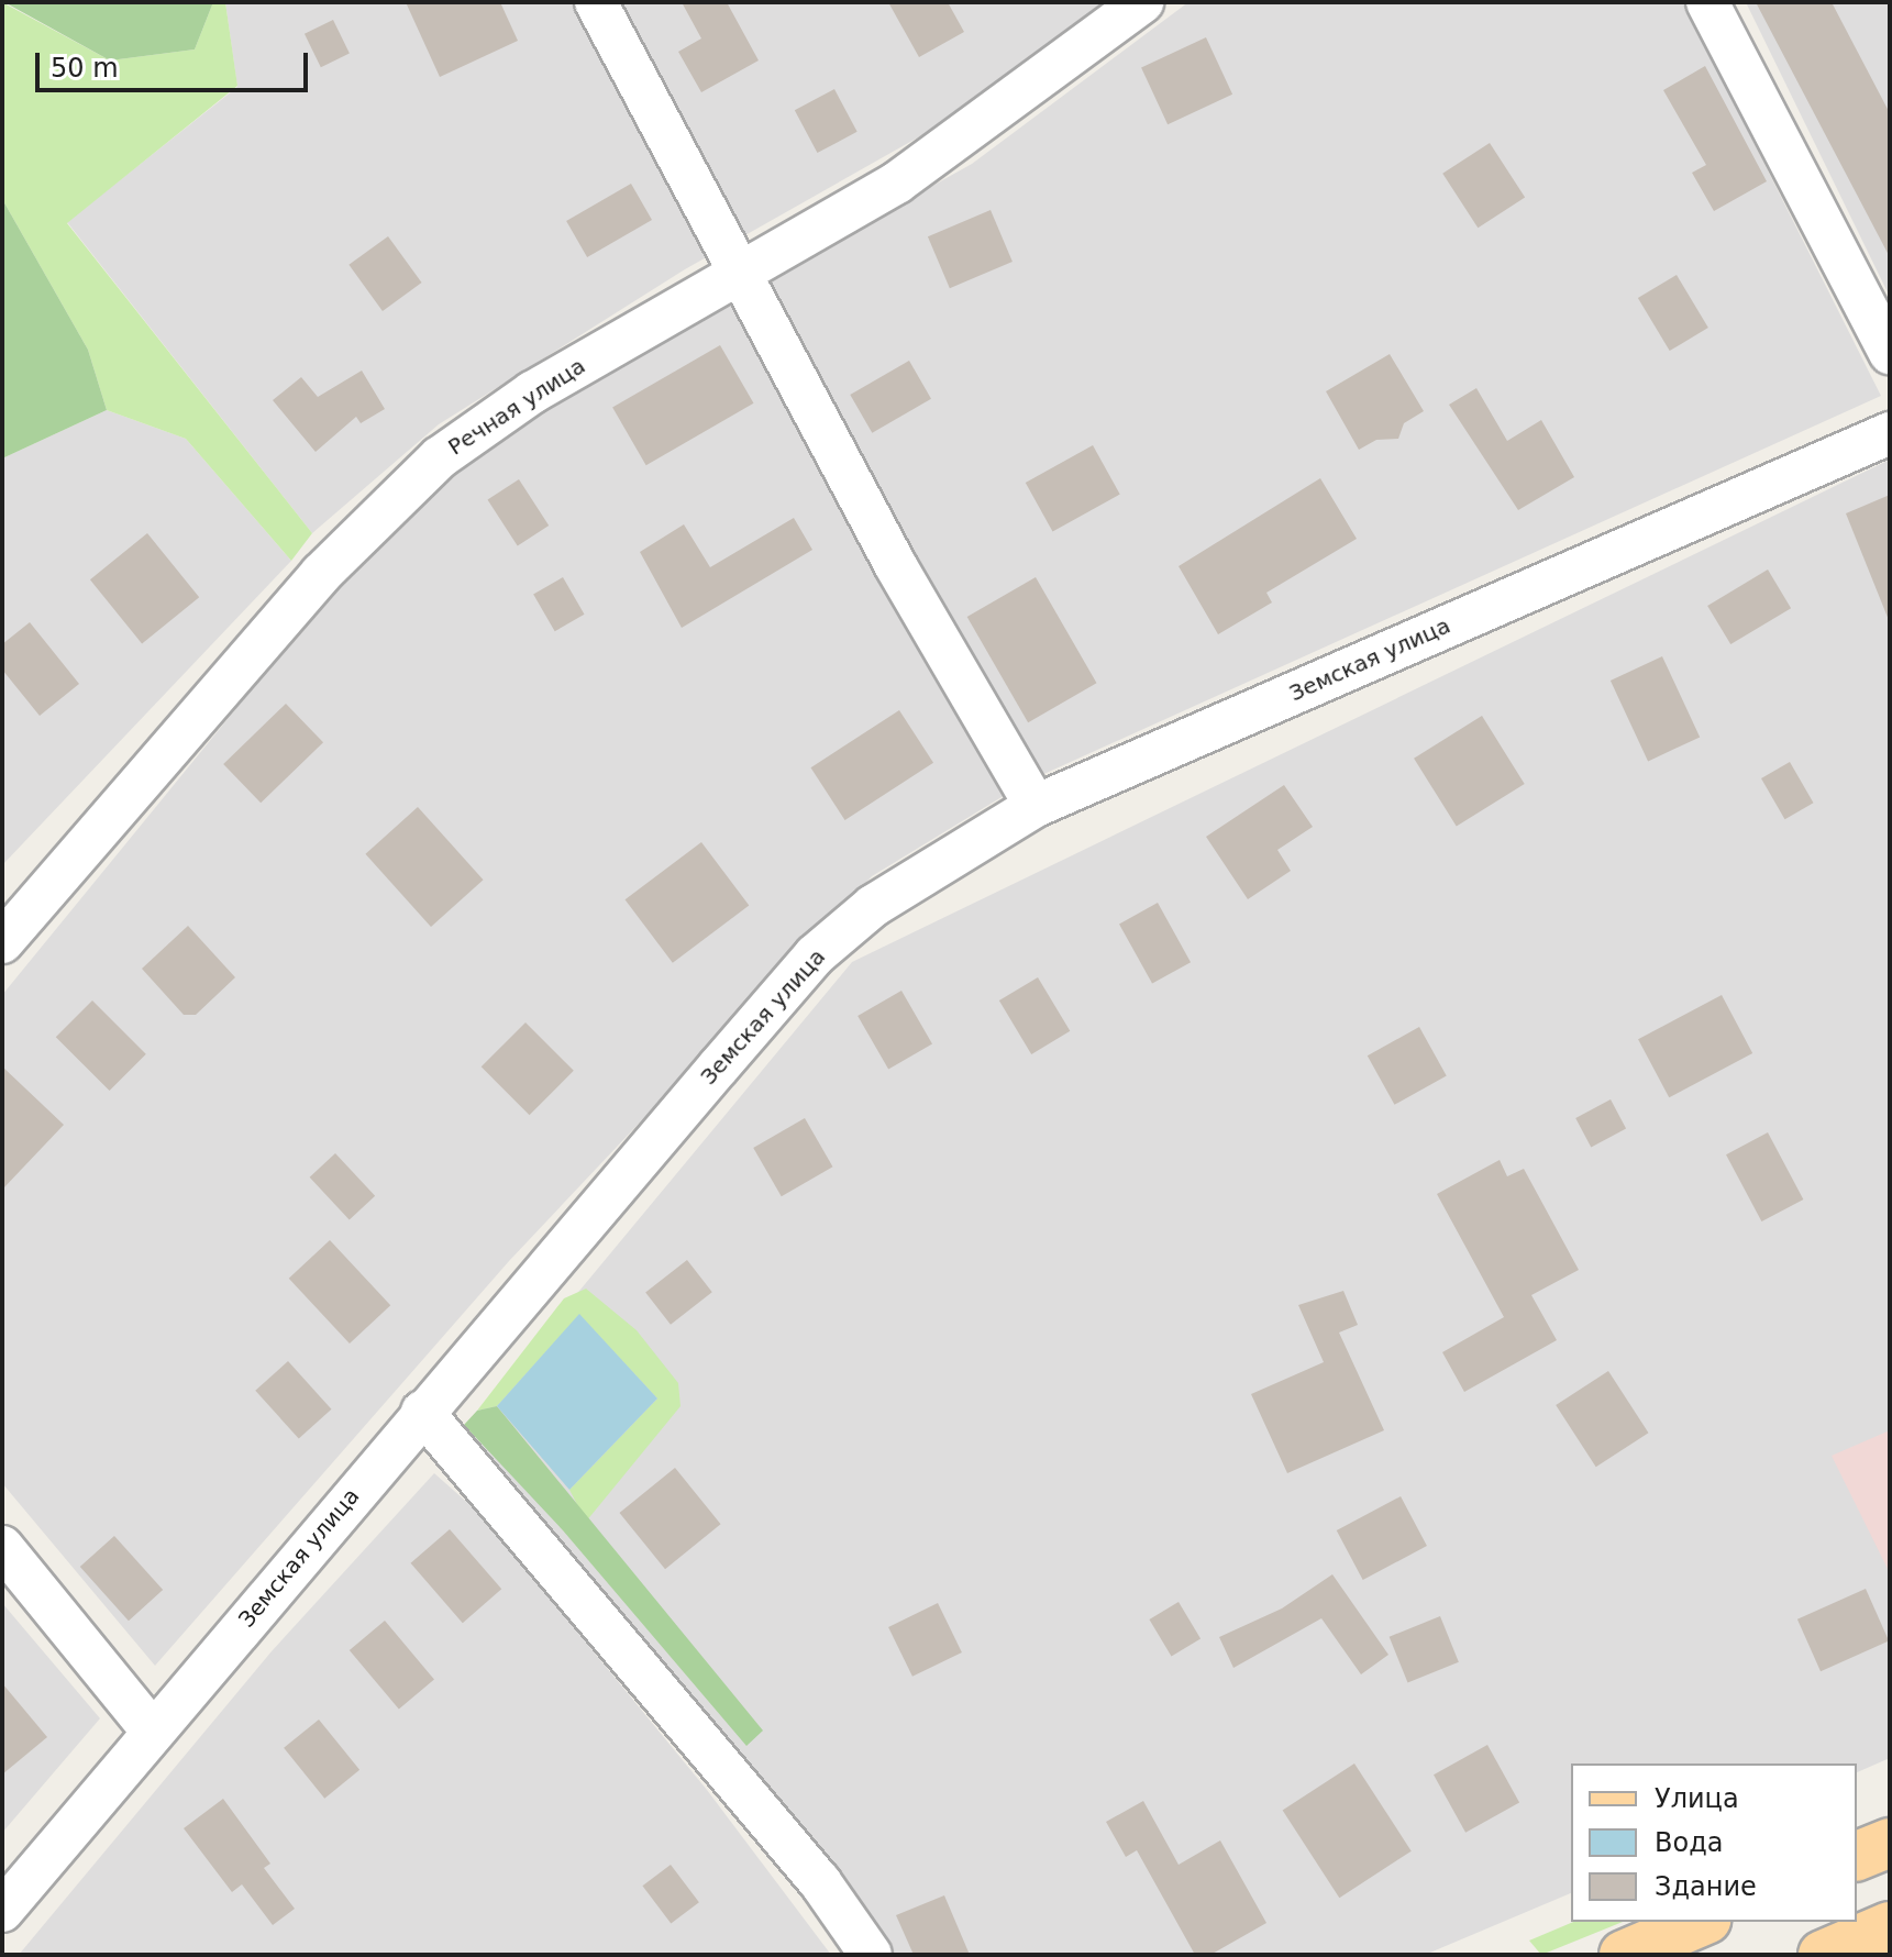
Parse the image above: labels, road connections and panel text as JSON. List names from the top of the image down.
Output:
{
  "streets": {
    "street": ["Речная улица", "Земская улица"]
  },
  "legend": ["Улица", "Вода", "Здание"],
  "scale_bar": "50 m"
}
